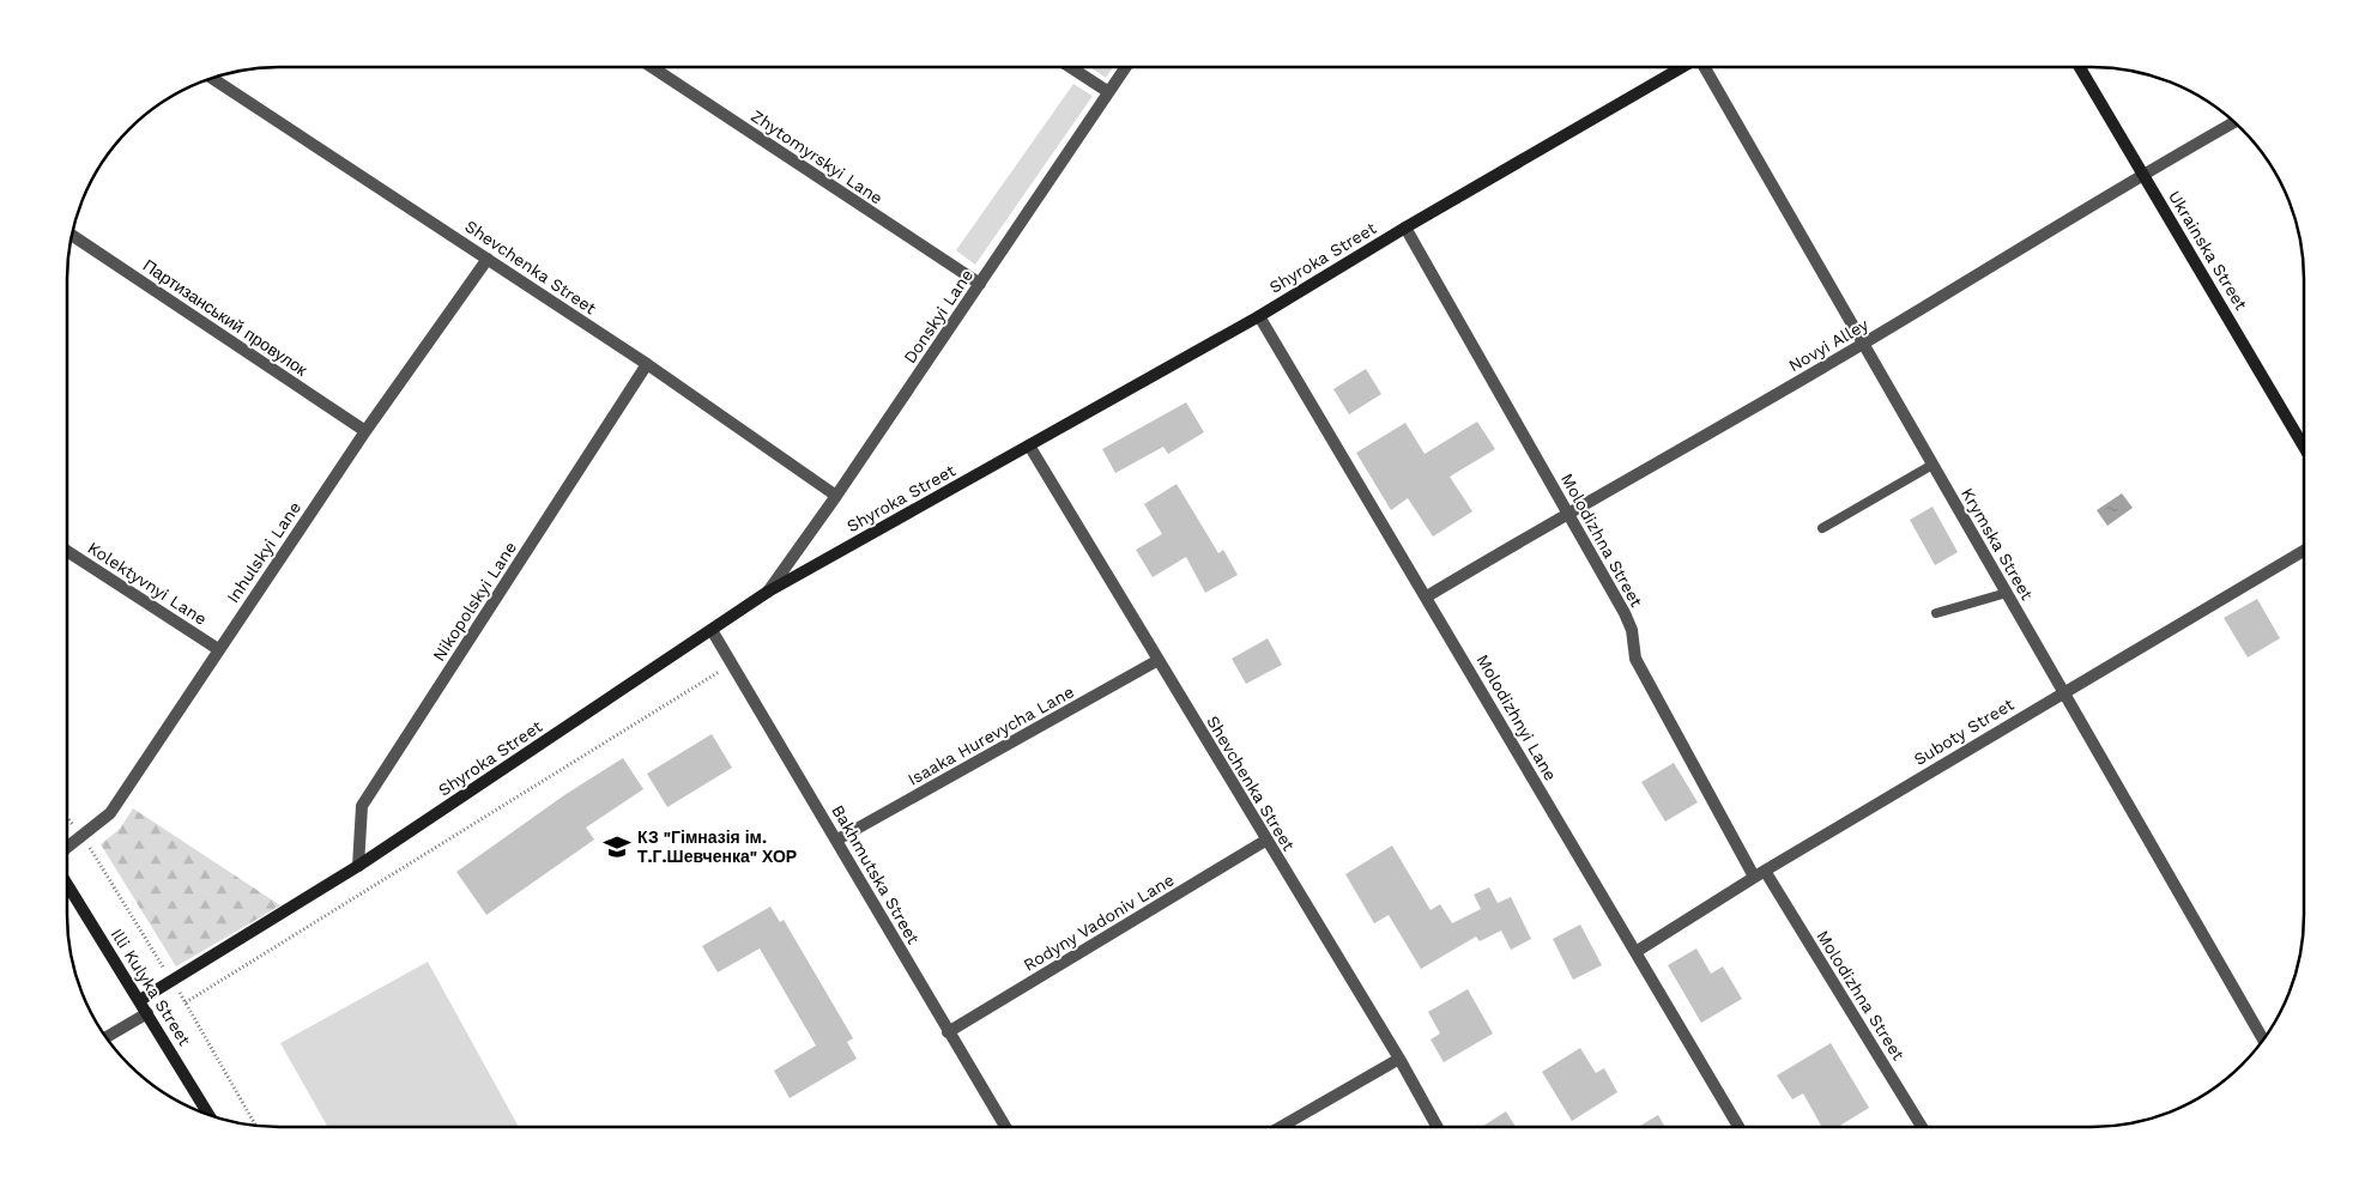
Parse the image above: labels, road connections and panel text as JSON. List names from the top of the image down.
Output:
{
  "streets": {
    "street": [
      "Zhytomyrskyi Lane",
      "Ukrainska Street",
      "Shyroka Street",
      "Shevchenka Street",
      "Donskyi Lane",
      "Партизанський провулок",
      "Novyi Alley",
      "Molodizhna Street",
      "Krymska Street",
      "Inhulskyi Lane",
      "Kolektyvnyi Lane",
      "Nikopolskyi Lane",
      "Molodizhnyi Lane",
      "Suboty Street",
      "Isaaka Hurevycha Lane",
      "Bakhmutska Street",
      "Rodyny Vadoniv Lane",
      "Illi Kulyka Street"
    ]
  },
  "crossings": [
    ["Zhytomyrskyi Lane", "Donskyi Lane"],
    ["Ukrainska Street", "Novyi Alley"],
    ["Shyroka Street", "Shevchenka Street"],
    ["Shyroka Street", "Donskyi Lane"],
    ["Shyroka Street", "Molodizhna Street"],
    ["Shyroka Street", "Nikopolskyi Lane"],
    ["Shyroka Street", "Molodizhnyi Lane"],
    ["Shyroka Street", "Bakhmutska Street"],
    ["Shyroka Street", "Illi Kulyka Street"],
    ["Shevchenka Street", "Donskyi Lane"],
    ["Shevchenka Street", "Inhulskyi Lane"],
    ["Shevchenka Street", "Nikopolskyi Lane"],
    ["Shevchenka Street", "Isaaka Hurevycha Lane"],
    ["Shevchenka Street", "Rodyny Vadoniv Lane"],
    ["Партизанський провулок", "Inhulskyi Lane"],
    ["Novyi Alley", "Molodizhna Street"],
    ["Novyi Alley", "Krymska Street"],
    ["Novyi Alley", "Molodizhnyi Lane"],
    ["Molodizhna Street", "Suboty Street"],
    ["Krymska Street", "Suboty Street"],
    ["Inhulskyi Lane", "Kolektyvnyi Lane"],
    ["Molodizhnyi Lane", "Suboty Street"],
    ["Isaaka Hurevycha Lane", "Bakhmutska Street"],
    ["Bakhmutska Street", "Rodyny Vadoniv Lane"]
  ],
  "places": {
    "school or university": ["КЗ \"Гімназія ім. Т.Г.Шевченка\" ХОР"]
  }
}
